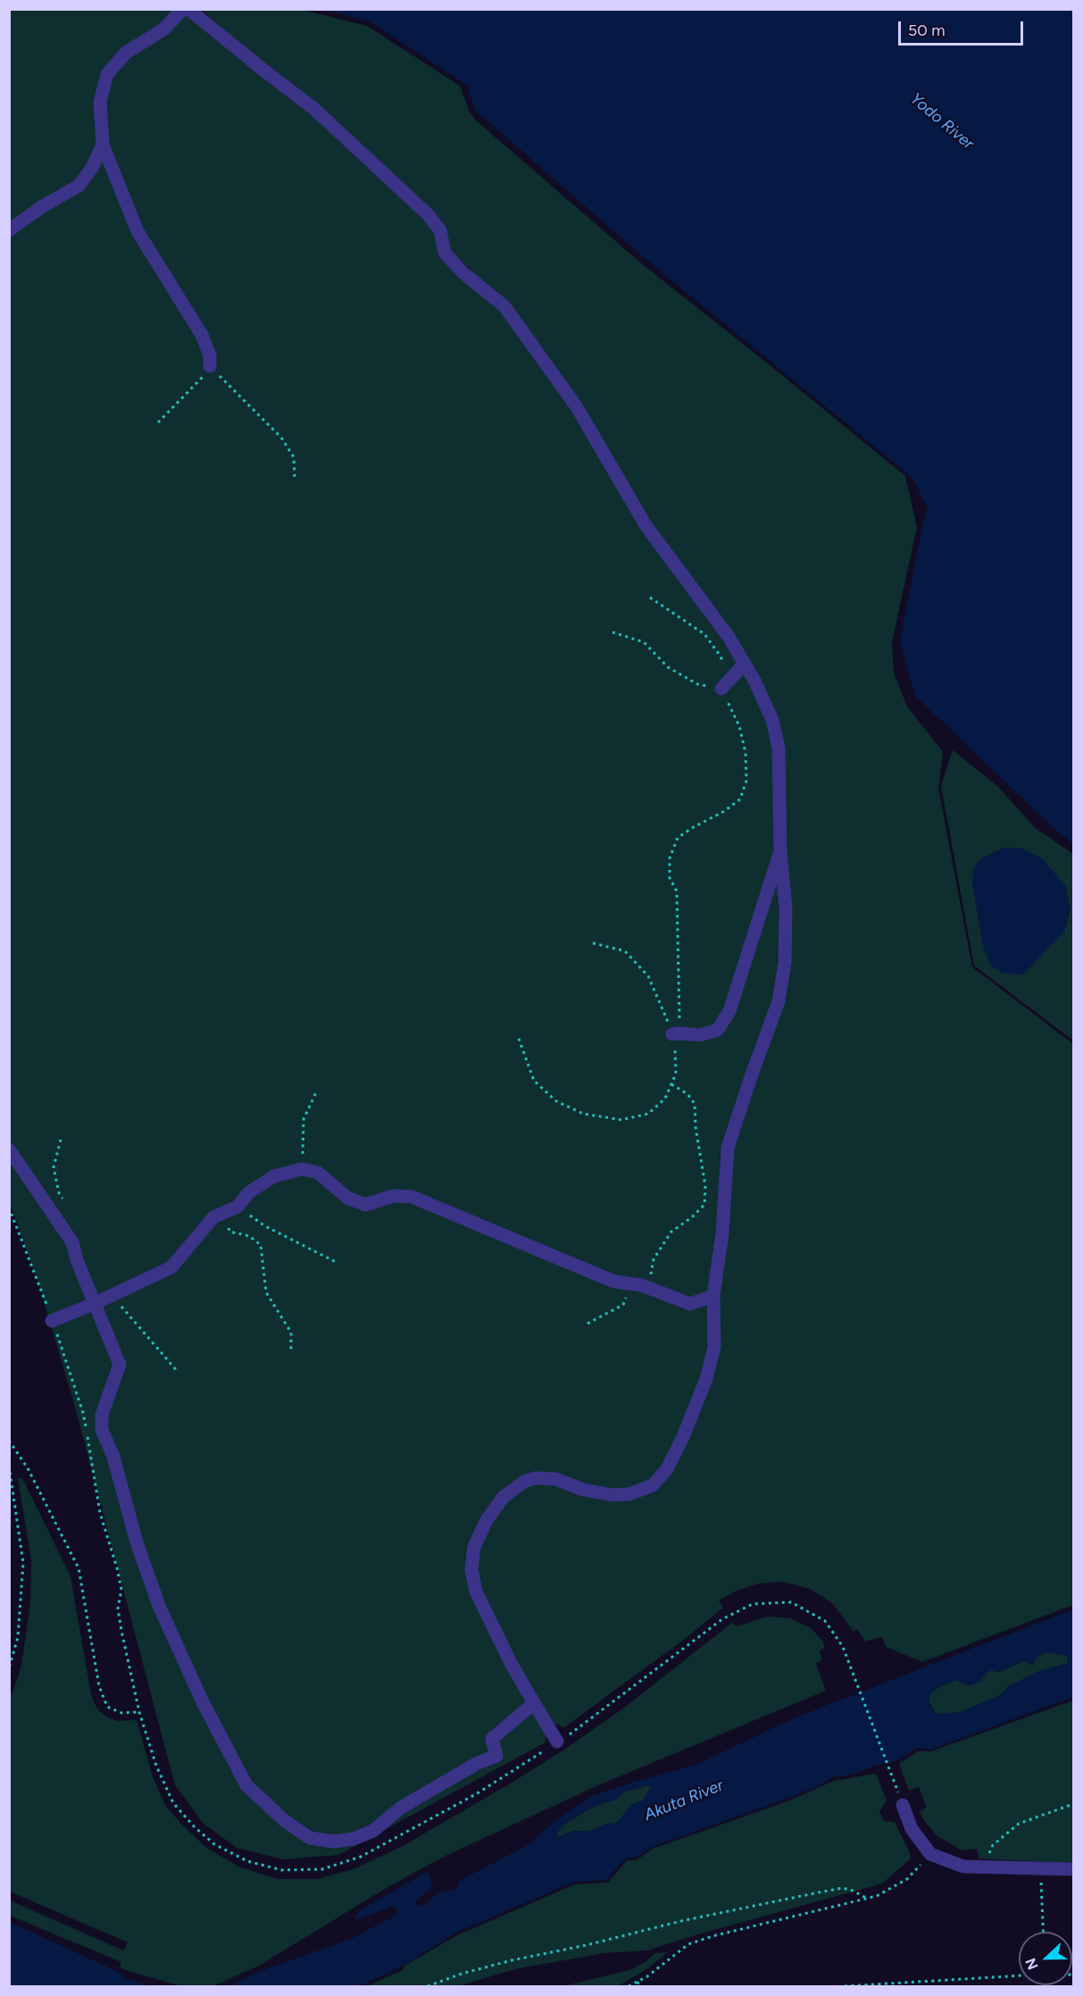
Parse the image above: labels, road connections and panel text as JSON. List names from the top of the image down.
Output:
{
  "water": ["Yodo River", "Akuta River"],
  "scale_bar": "50 m",
  "north": "left"
}
